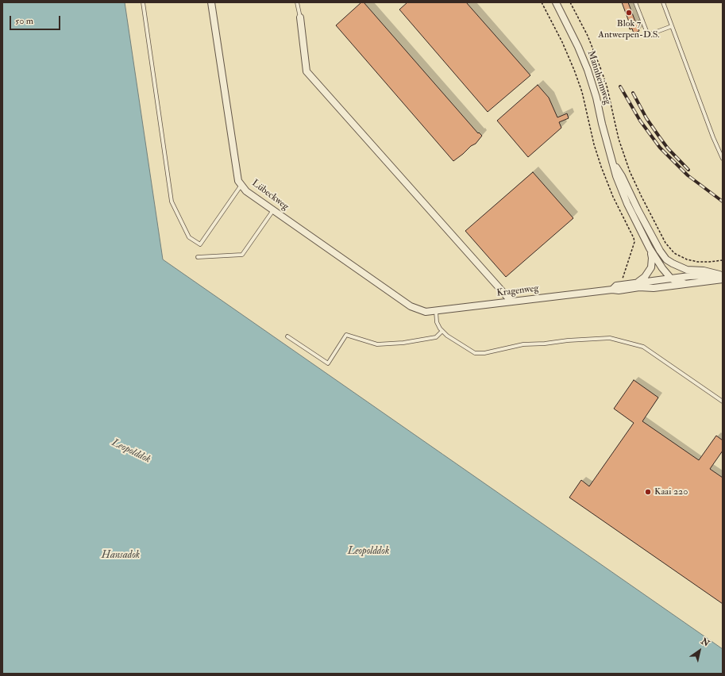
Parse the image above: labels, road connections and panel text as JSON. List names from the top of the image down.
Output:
{
  "streets": {
    "street": ["Mannheimweg", "Lübeckweg", "Kragenweg"]
  },
  "crossings": [
    ["Mannheimweg", "Kragenweg"],
    ["Lübeckweg", "Kragenweg"]
  ],
  "water": ["Leopolddok", "Hansadok"],
  "places": ["Blok 7 Antwerpen-D.S.", "Kaai 220"],
  "scale_bar": "50 m",
  "north": "top right"
}
